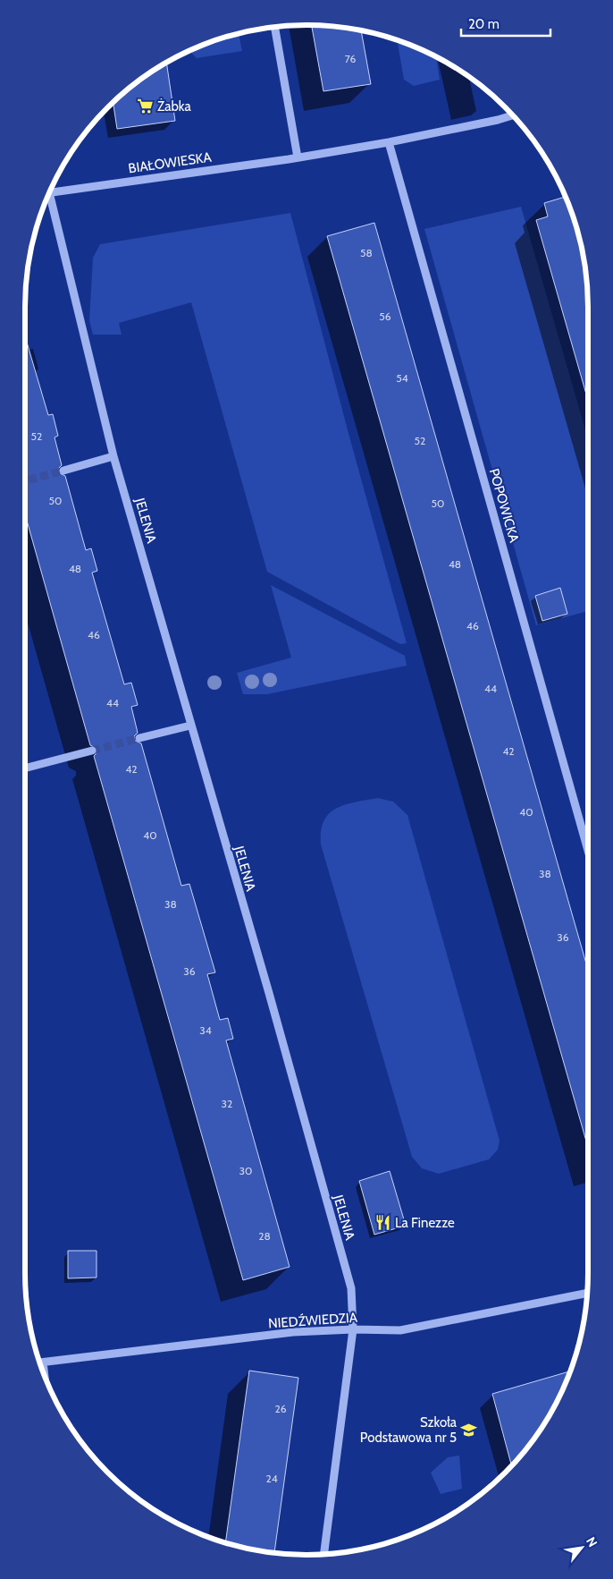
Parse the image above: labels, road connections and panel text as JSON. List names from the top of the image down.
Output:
{
  "streets": {
    "street": [
      "BIAŁOWIESKA",
      "POPOWICKA",
      "JELENIA",
      "NIEDŹWIEDZIA"
    ]
  },
  "crossings": [
    ["BIAŁOWIESKA", "POPOWICKA"],
    ["JELENIA", "NIEDŹWIEDZIA"]
  ],
  "places": {
    "supermarket": ["Żabka"],
    "restaurant": ["La Finezze"],
    "school or university": ["Szkoła Podstawowa nr 5"]
  },
  "house_numbers": [
    "76",
    "58",
    "56",
    "54",
    "52",
    "52",
    "50",
    "50",
    "48",
    "48",
    "46",
    "46",
    "44",
    "44",
    "42",
    "42",
    "40",
    "40",
    "38",
    "38",
    "36",
    "36",
    "34",
    "32",
    "30",
    "28",
    "26",
    "24"
  ],
  "scale_bar": "20 m",
  "north": "top right"
}
